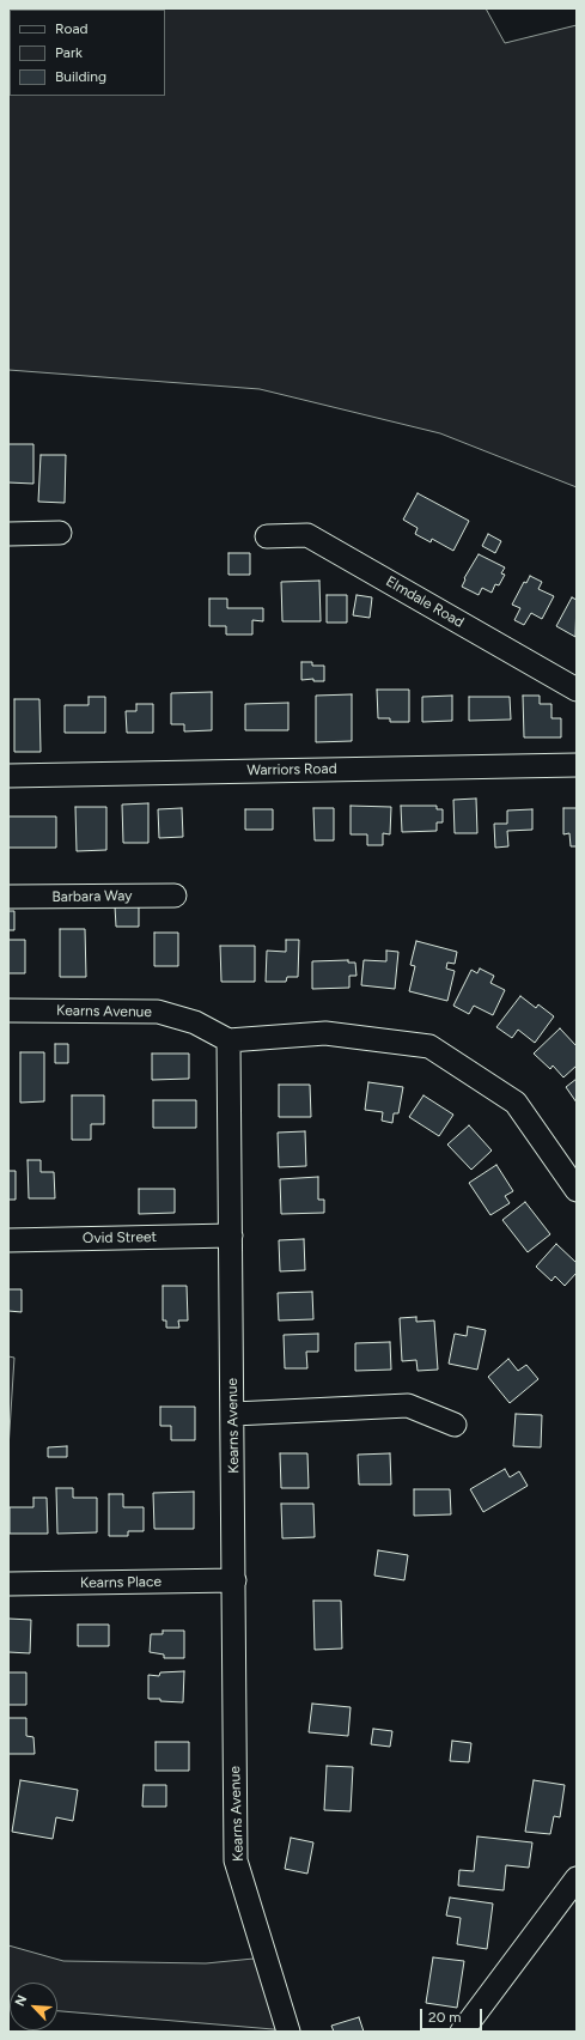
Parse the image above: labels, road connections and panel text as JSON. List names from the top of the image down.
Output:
{
  "streets": {
    "street": [
      "Elmdale Road",
      "Warriors Road",
      "Barbara Way",
      "Kearns Avenue",
      "Ovid Street",
      "Kearns Place"
    ]
  },
  "crossings": [
    ["Kearns Avenue", "Ovid Street"],
    ["Kearns Avenue", "Kearns Place"]
  ],
  "legend": ["Road", "Park", "Building"],
  "scale_bar": "20 m",
  "north": "top left"
}
